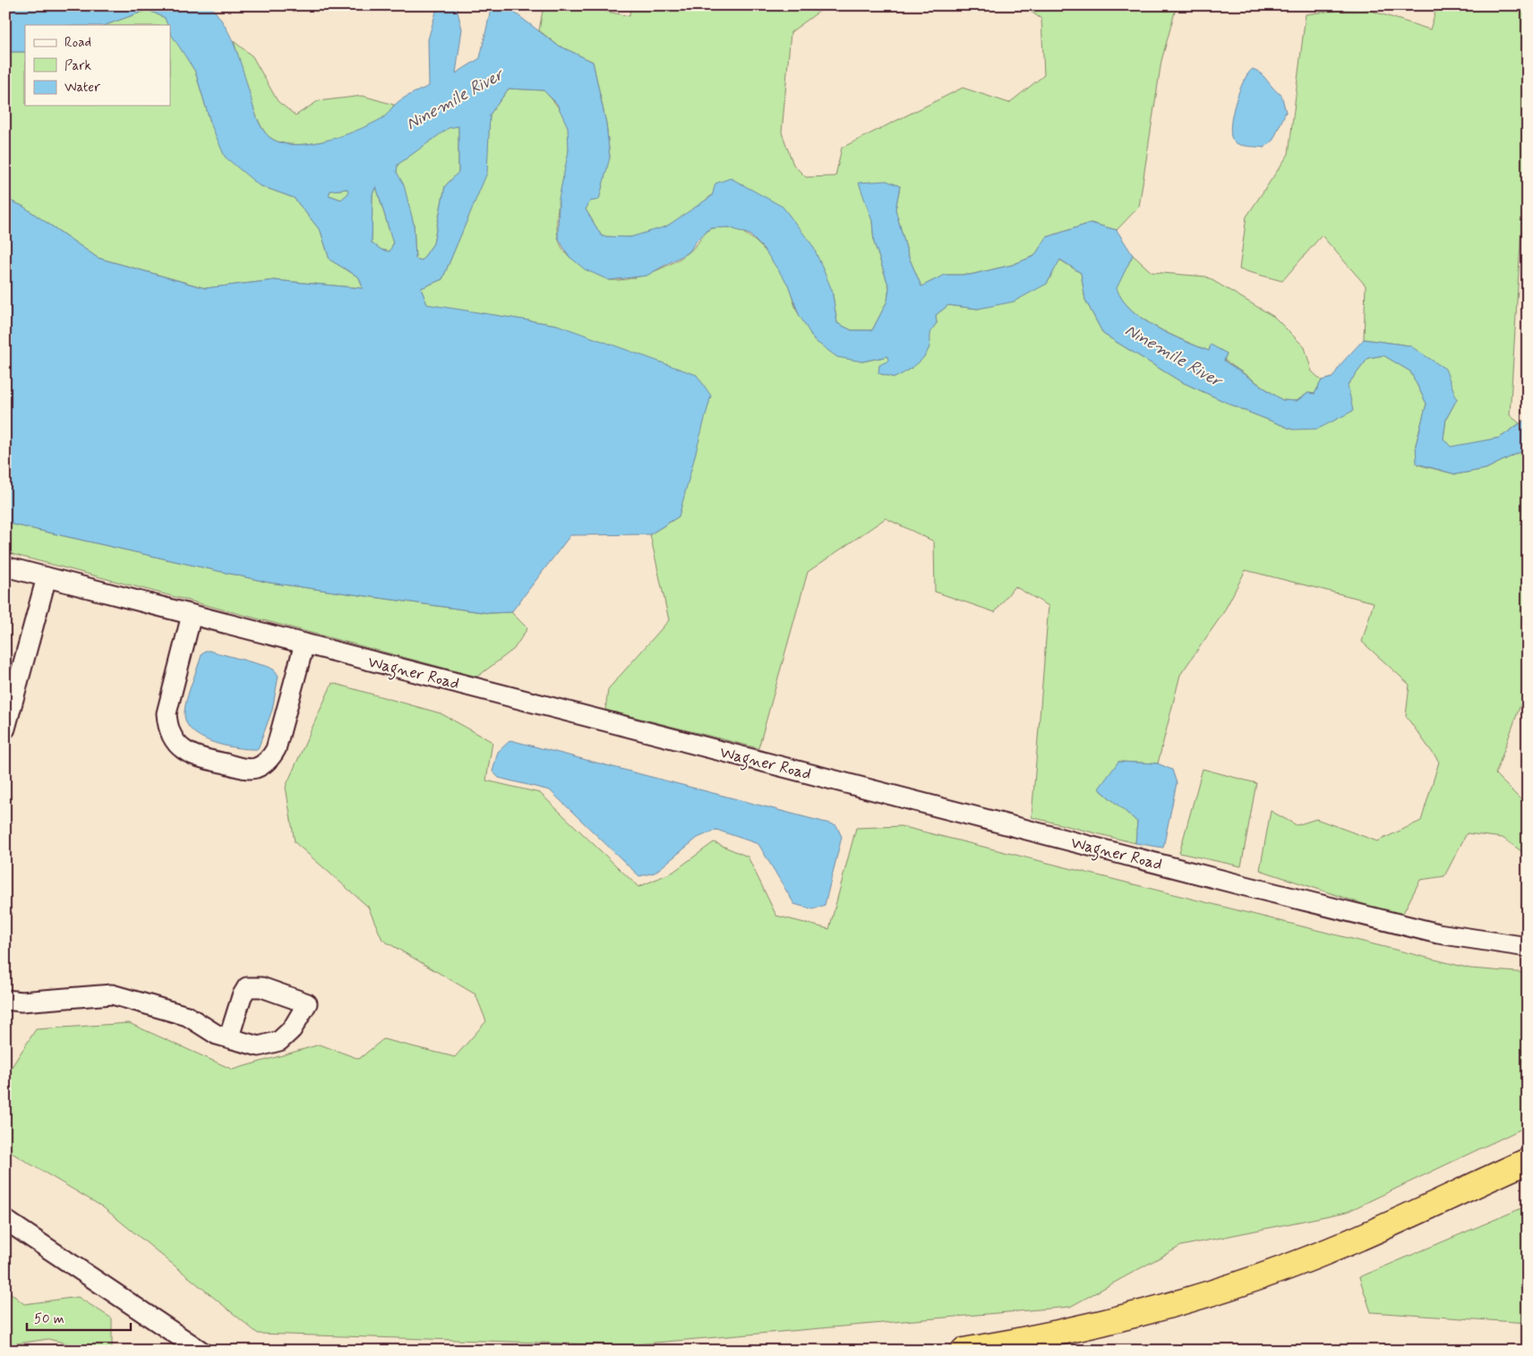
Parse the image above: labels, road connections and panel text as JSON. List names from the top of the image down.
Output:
{
  "streets": {
    "street": ["Wagner Road"]
  },
  "water": ["Ninemile River"],
  "legend": ["Road", "Park", "Water"],
  "scale_bar": "50 m"
}
